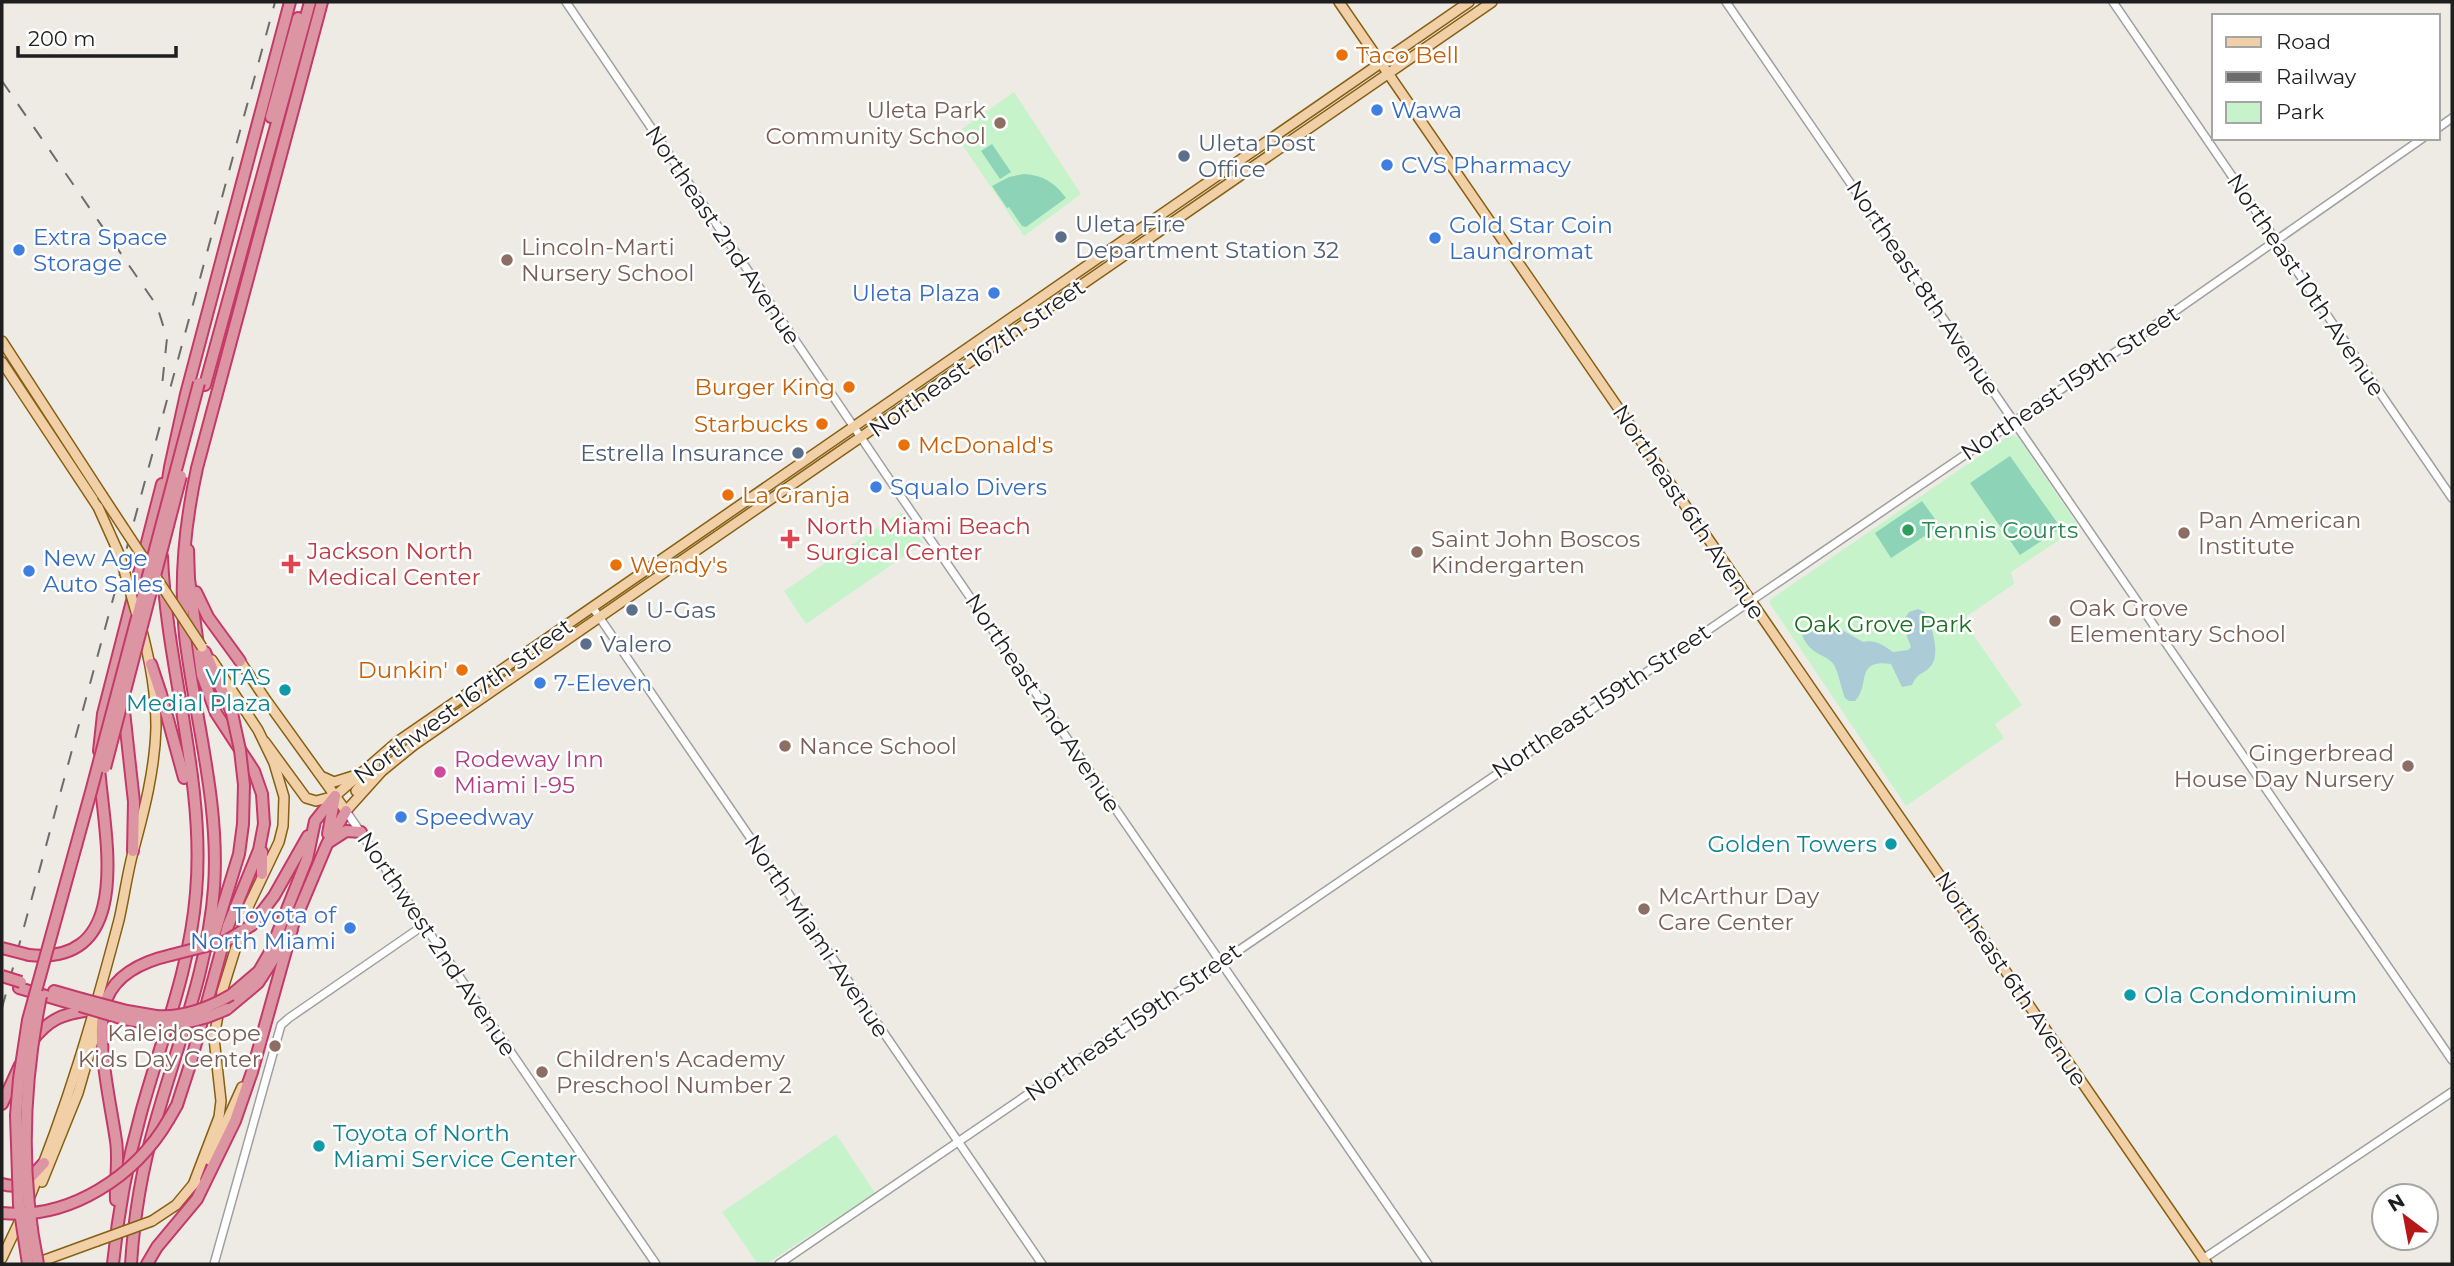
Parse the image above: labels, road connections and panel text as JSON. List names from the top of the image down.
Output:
{
  "streets": {
    "main road": [
      "Northeast 167th Street",
      "Northeast 6th Avenue",
      "Northwest 167th Street",
      "Northwest 2nd Avenue"
    ],
    "street": [
      "Northeast 2nd Avenue",
      "Northeast 10th Avenue",
      "Northeast 8th Avenue",
      "Northeast 159th Street",
      "North Miami Avenue"
    ]
  },
  "crossings": [
    ["Northeast 2nd Avenue", "Northeast 167th Street"],
    ["Northeast 2nd Avenue", "Northeast 159th Street"],
    ["Northeast 10th Avenue", "Northeast 159th Street"],
    ["Northeast 8th Avenue", "Northeast 159th Street"],
    ["Northeast 167th Street", "Northeast 6th Avenue"],
    ["Northeast 167th Street", "Northwest 167th Street"],
    ["Northeast 167th Street", "North Miami Avenue"],
    ["Northeast 159th Street", "Northeast 6th Avenue"],
    ["Northeast 159th Street", "North Miami Avenue"],
    ["Northwest 167th Street", "North Miami Avenue"],
    ["Northwest 167th Street", "Northwest 2nd Avenue"]
  ],
  "parks": ["Oak Grove Park"],
  "places": {
    "other": [
      "Taco Bell",
      "Wawa",
      "Uleta Park Community School",
      "Uleta Post Office",
      "CVS Pharmacy",
      "Uleta Fire Department Station 32",
      "Gold Star Coin Laundromat",
      "Extra Space Storage",
      "Lincoln-Marti Nursery School",
      "Uleta Plaza",
      "Burger King",
      "Starbucks",
      "McDonald's",
      "Estrella Insurance",
      "Squalo Divers",
      "La Granja",
      "Tennis Courts",
      "Pan American Institute",
      "Saint John Boscos Kindergarten",
      "Wendy's",
      "New Age Auto Sales",
      "U-Gas",
      "Oak Grove Elementary School",
      "Valero",
      "Dunkin'",
      "7-Eleven",
      "VITAS Medial Plaza",
      "Nance School",
      "Gingerbread House Day Nursery",
      "Rodeway Inn Miami I-95",
      "Speedway",
      "Golden Towers",
      "McArthur Day Care Center",
      "Toyota of North Miami",
      "Ola Condominium",
      "Kaleidoscope Kids Day Center",
      "Children's Academy Preschool Number 2",
      "Toyota of North Miami Service Center"
    ],
    "health": ["North Miami Beach Surgical Center", "Jackson North Medical Center"]
  },
  "legend": ["Road", "Railway", "Park"],
  "scale_bar": "200 m",
  "north": "top left"
}
